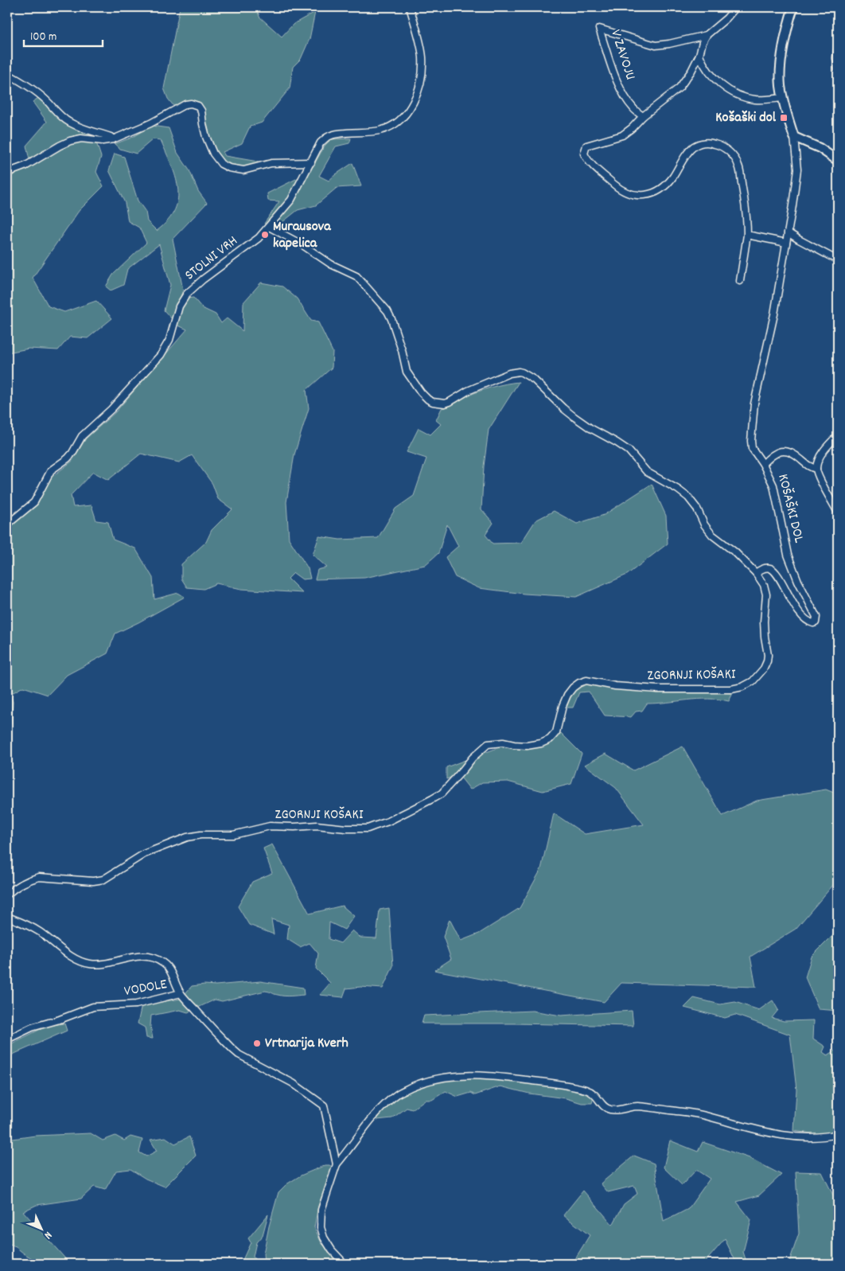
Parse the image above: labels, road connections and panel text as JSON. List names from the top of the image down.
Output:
{
  "streets": {
    "street": [
      "V ZAVOJU",
      "STOLNI VRH",
      "KOŠAŠKI DOL",
      "ZGORNJI KOŠAKI",
      "VODOLE"
    ]
  },
  "crossings": [
    ["STOLNI VRH", "ZGORNJI KOŠAKI"],
    ["KOŠAŠKI DOL", "ZGORNJI KOŠAKI"]
  ],
  "places": {
    "transit": ["Košaški dol"],
    "other": ["Murausova kapelica", "Vrtnarija Kverh"]
  },
  "scale_bar": "100 m",
  "north": "bottom right"
}
